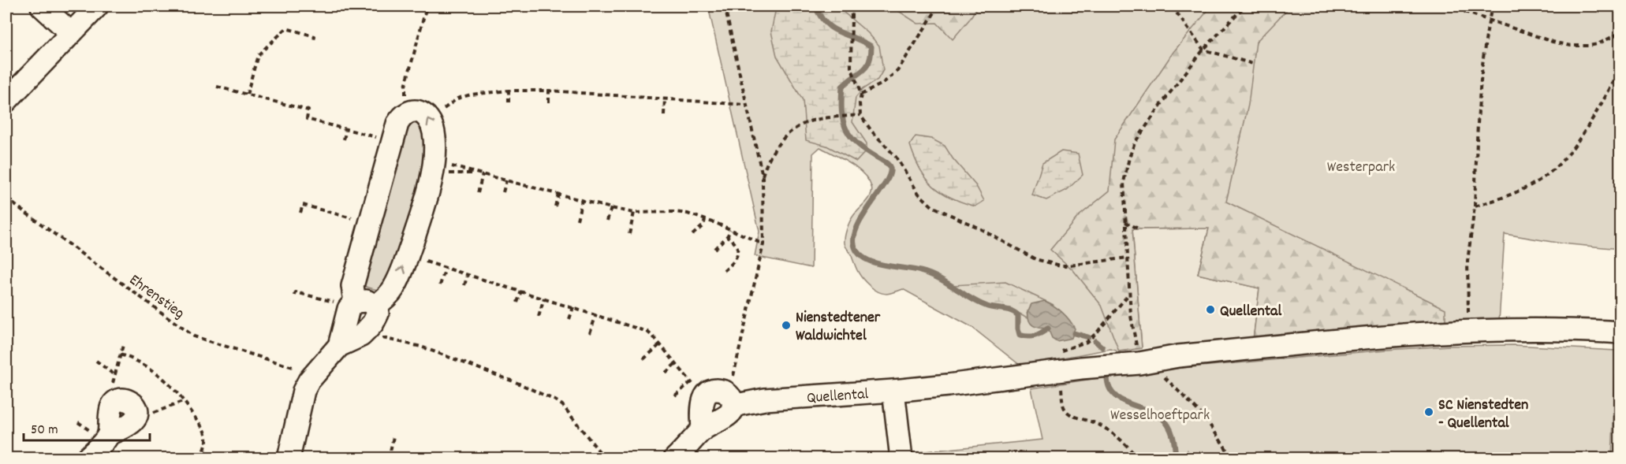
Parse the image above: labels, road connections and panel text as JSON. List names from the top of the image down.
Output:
{
  "streets": {
    "street": ["Quellental"],
    "path": ["Ehrenstieg"]
  },
  "parks": ["Westerpark", "Wesselhoeftpark"],
  "places": ["Quellental", "Nienstedtener Waldwichtel", "SC Nienstedten - Quellental"],
  "scale_bar": "50 m"
}
